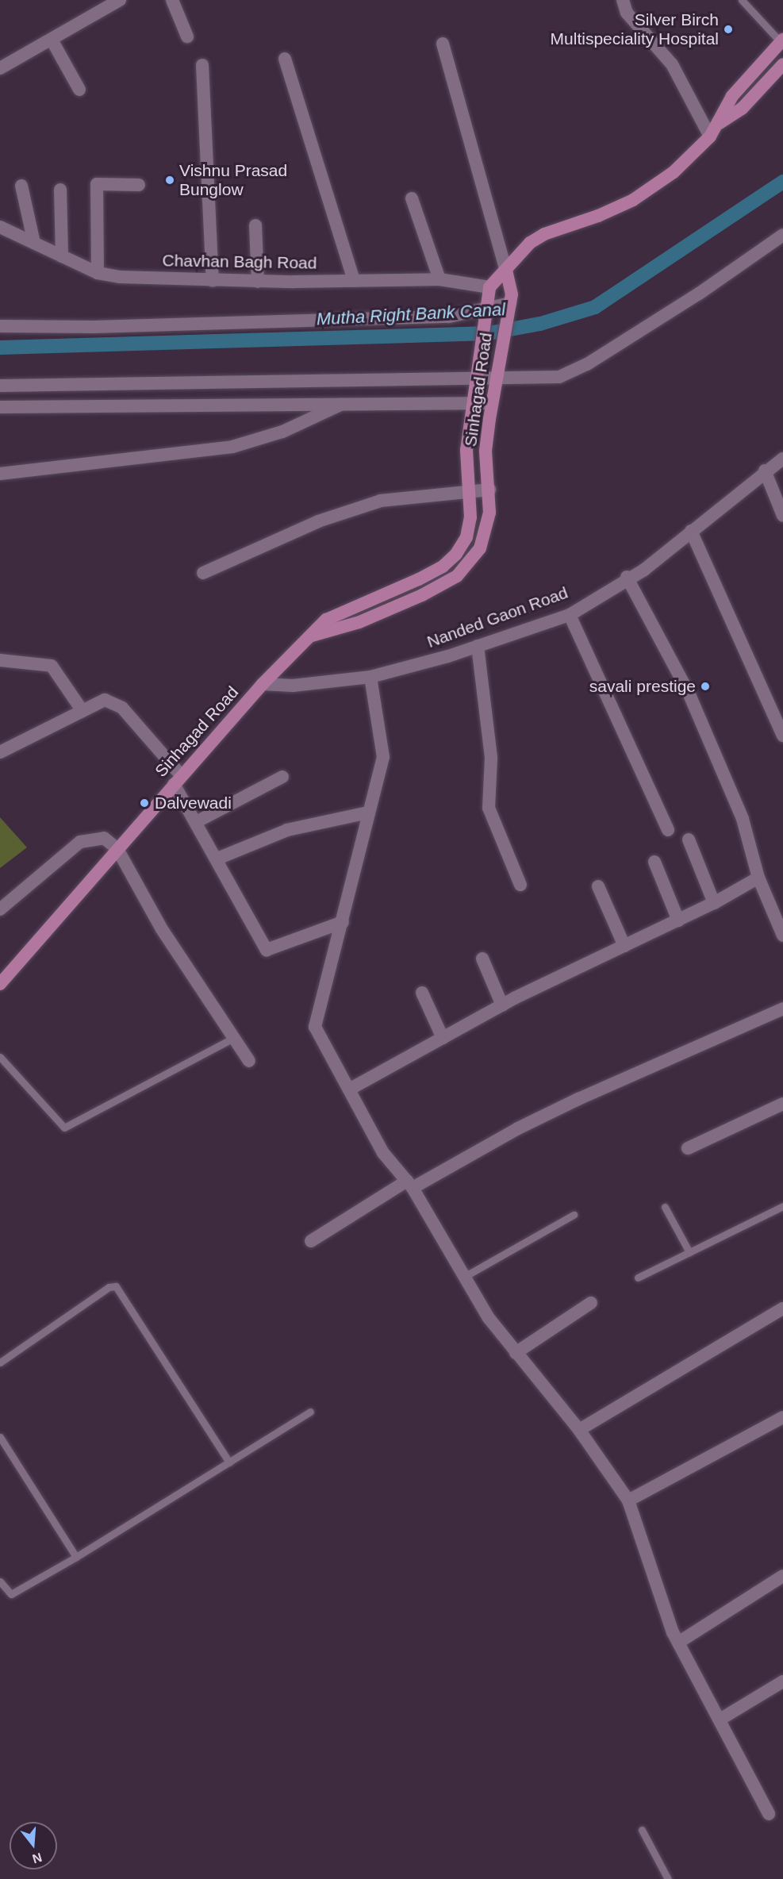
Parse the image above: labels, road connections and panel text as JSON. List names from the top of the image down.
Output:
{
  "streets": {
    "main road": ["Sinhagad Road"],
    "street": ["Chavhan Bagh Road", "Nanded Gaon Road"]
  },
  "crossings": [
    ["Chavhan Bagh Road", "Sinhagad Road"],
    ["Sinhagad Road", "Nanded Gaon Road"]
  ],
  "water": ["Mutha Right Bank Canal"],
  "places": [
    "Silver Birch Multispeciality Hospital",
    "Vishnu Prasad Bunglow",
    "savali prestige",
    "Dalvewadi"
  ],
  "north": "bottom"
}
